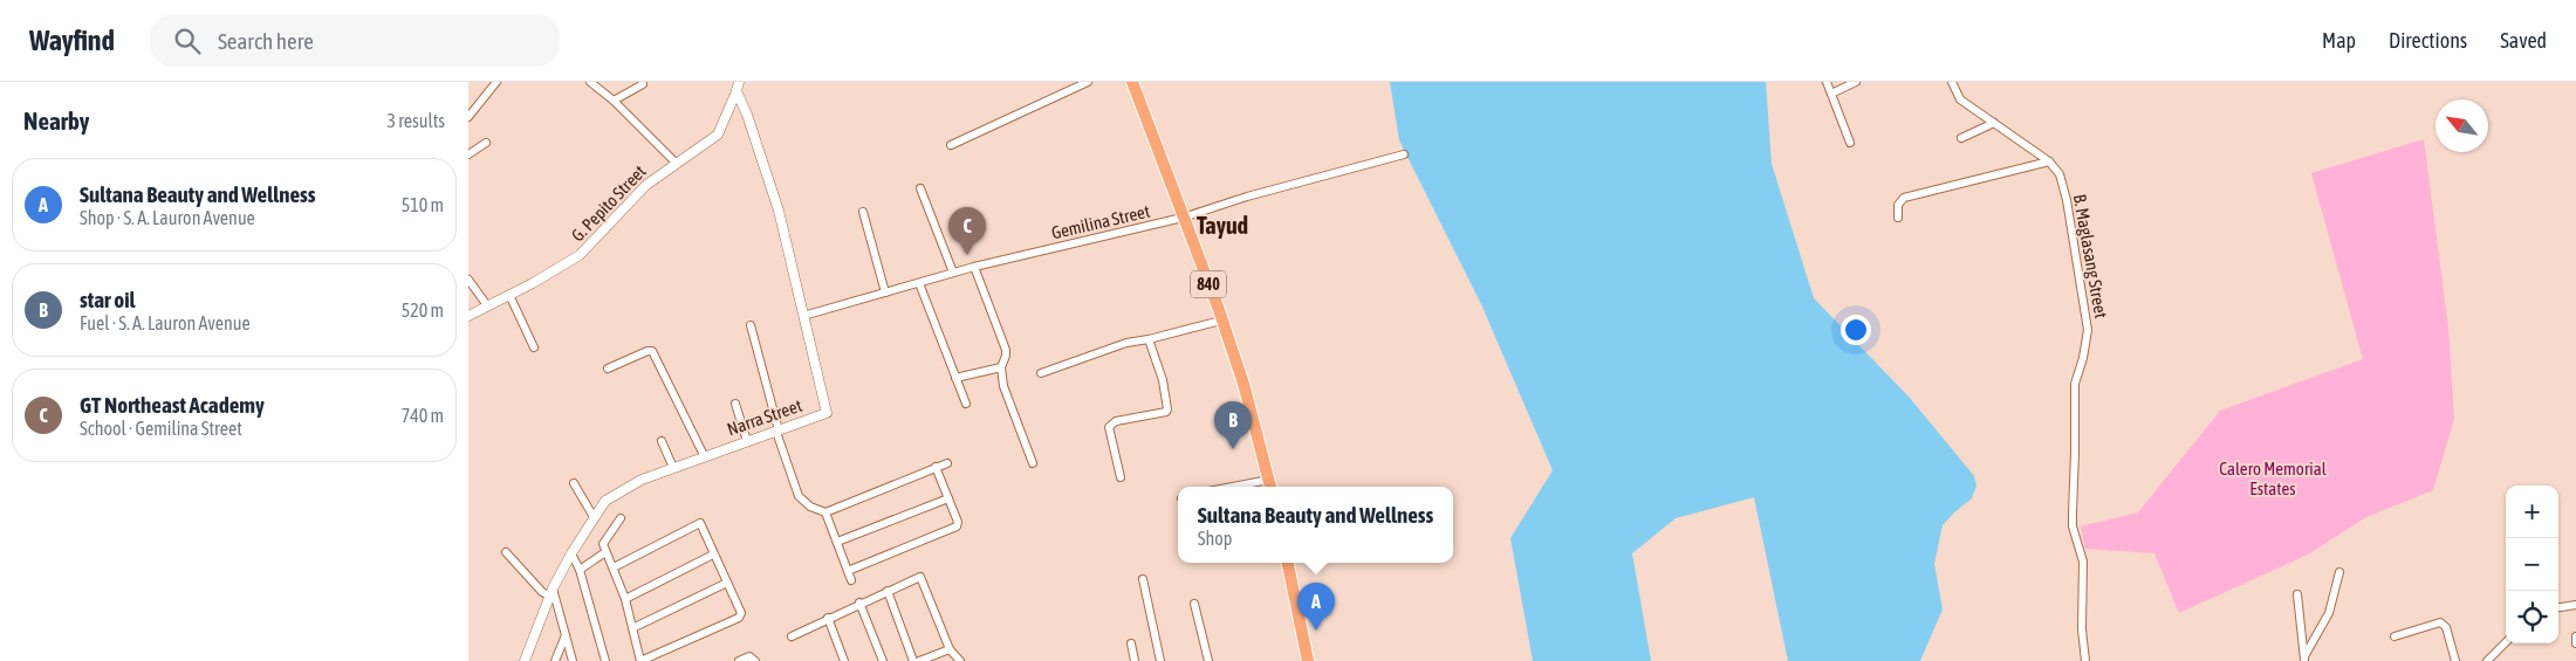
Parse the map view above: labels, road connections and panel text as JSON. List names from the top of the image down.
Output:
{
  "streets": {
    "highway": ["840"],
    "street": [
      "G. Pepito Street",
      "Gemilina Street",
      "B. Maglasang Street",
      "Narra Street"
    ]
  },
  "crossings": [
    ["G. Pepito Street", "Narra Street"],
    ["Gemilina Street", "840"],
    ["Gemilina Street", "Narra Street"]
  ],
  "districts": ["Tayud"],
  "parks": ["Calero Memorial Estates"],
  "north": "top left",
  "page": {
    "header": "Wayfind",
    "search": "Search here",
    "nav": ["Map", "Directions", "Saved"],
    "heading": ["Nearby", "3 results"],
    "list": [
      {
        "mark": "A",
        "name": "Sultana Beauty and Wellness",
        "note": "Shop · S. A. Lauron Avenue",
        "value": "510 m"
      },
      {
        "mark": "B",
        "name": "star oil",
        "note": "Fuel · S. A. Lauron Avenue",
        "value": "520 m"
      },
      {
        "mark": "C",
        "name": "GT Northeast Academy",
        "note": "School · Gemilina Street",
        "value": "740 m"
      }
    ],
    "pins": ["C", "B", "A"],
    "map_buttons": ["+", "−"],
    "popup": ["Sultana Beauty and Wellness", "Shop"]
  }
}
